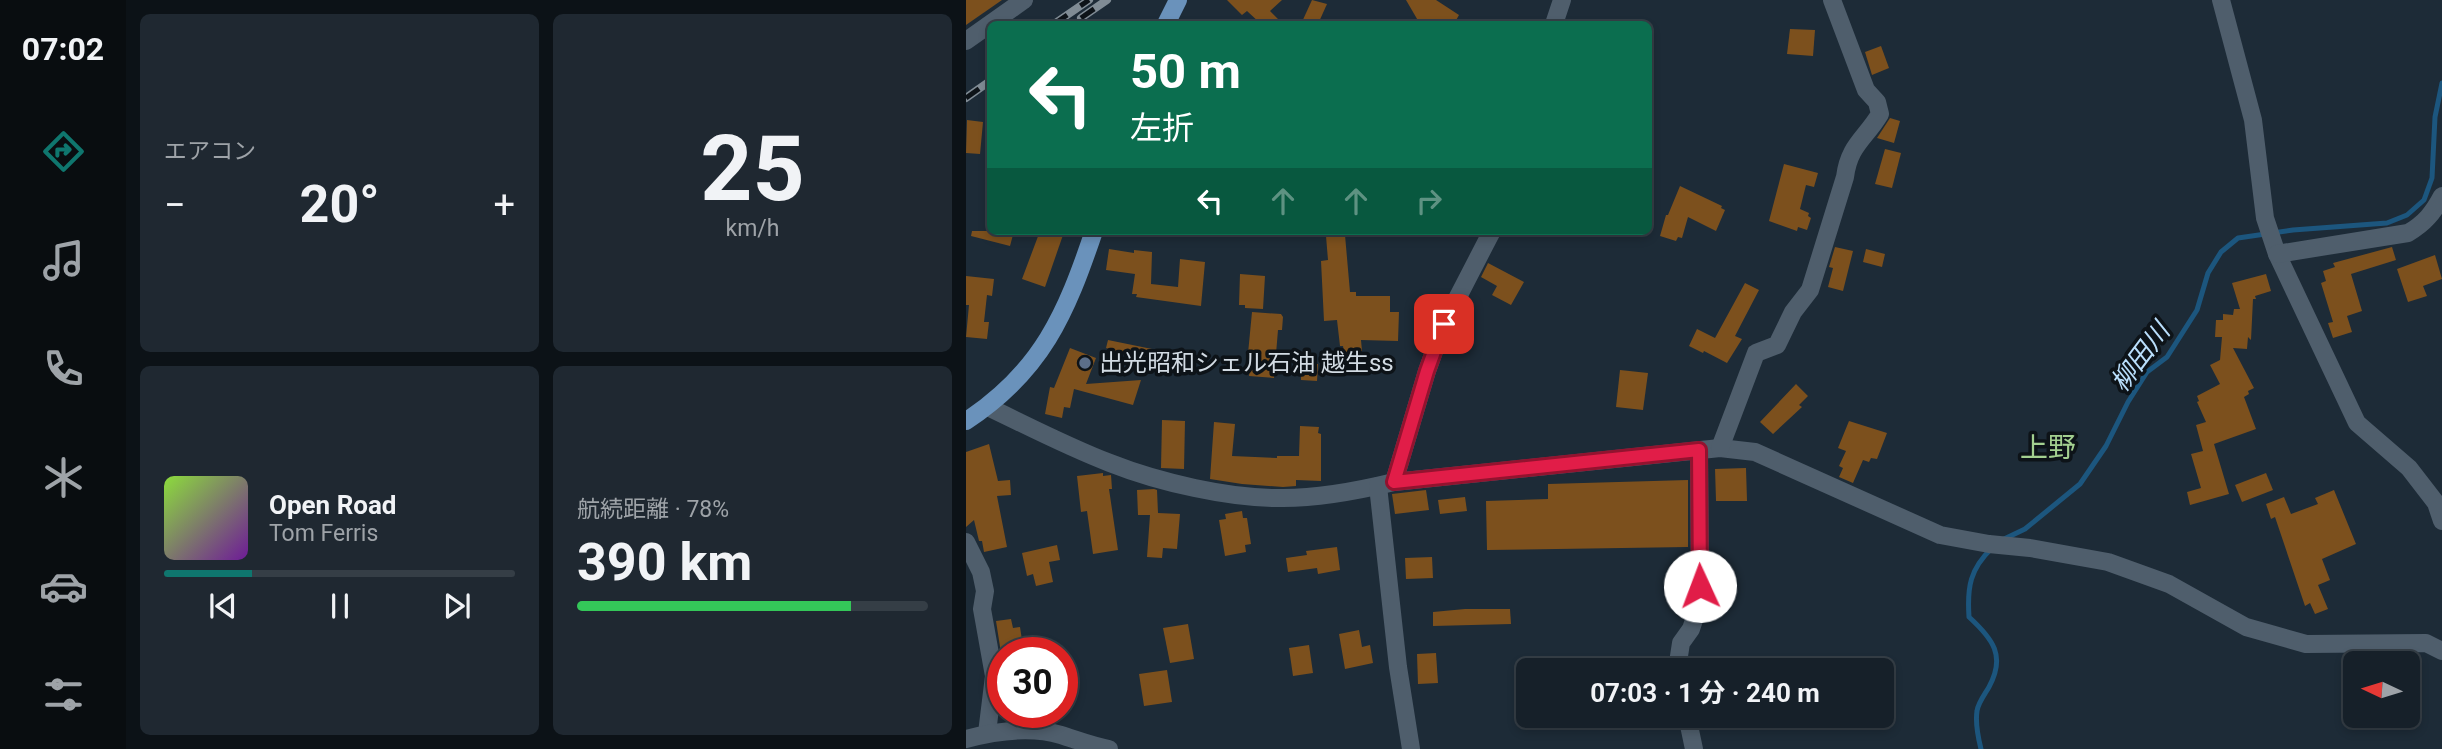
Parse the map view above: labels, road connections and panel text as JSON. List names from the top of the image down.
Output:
{
  "districts": ["上野"],
  "water": ["柳田川"],
  "places": ["出光昭和シェル石油 越生ss"],
  "north": "left",
  "page": {
    "tabs": "07:02",
    "tile": [
      "エアコン",
      ["25", "km/h"],
      ["航続距離 · 78%", "390 km"]
    ],
    "turn": ["50 m", "左折"],
    "heat": ["−", "20°", "+"],
    "song": ["Open Road", "Tom Ferris"],
    "limit": "30",
    "trip": "07:03 · 1 分 · 240 m"
  }
}
